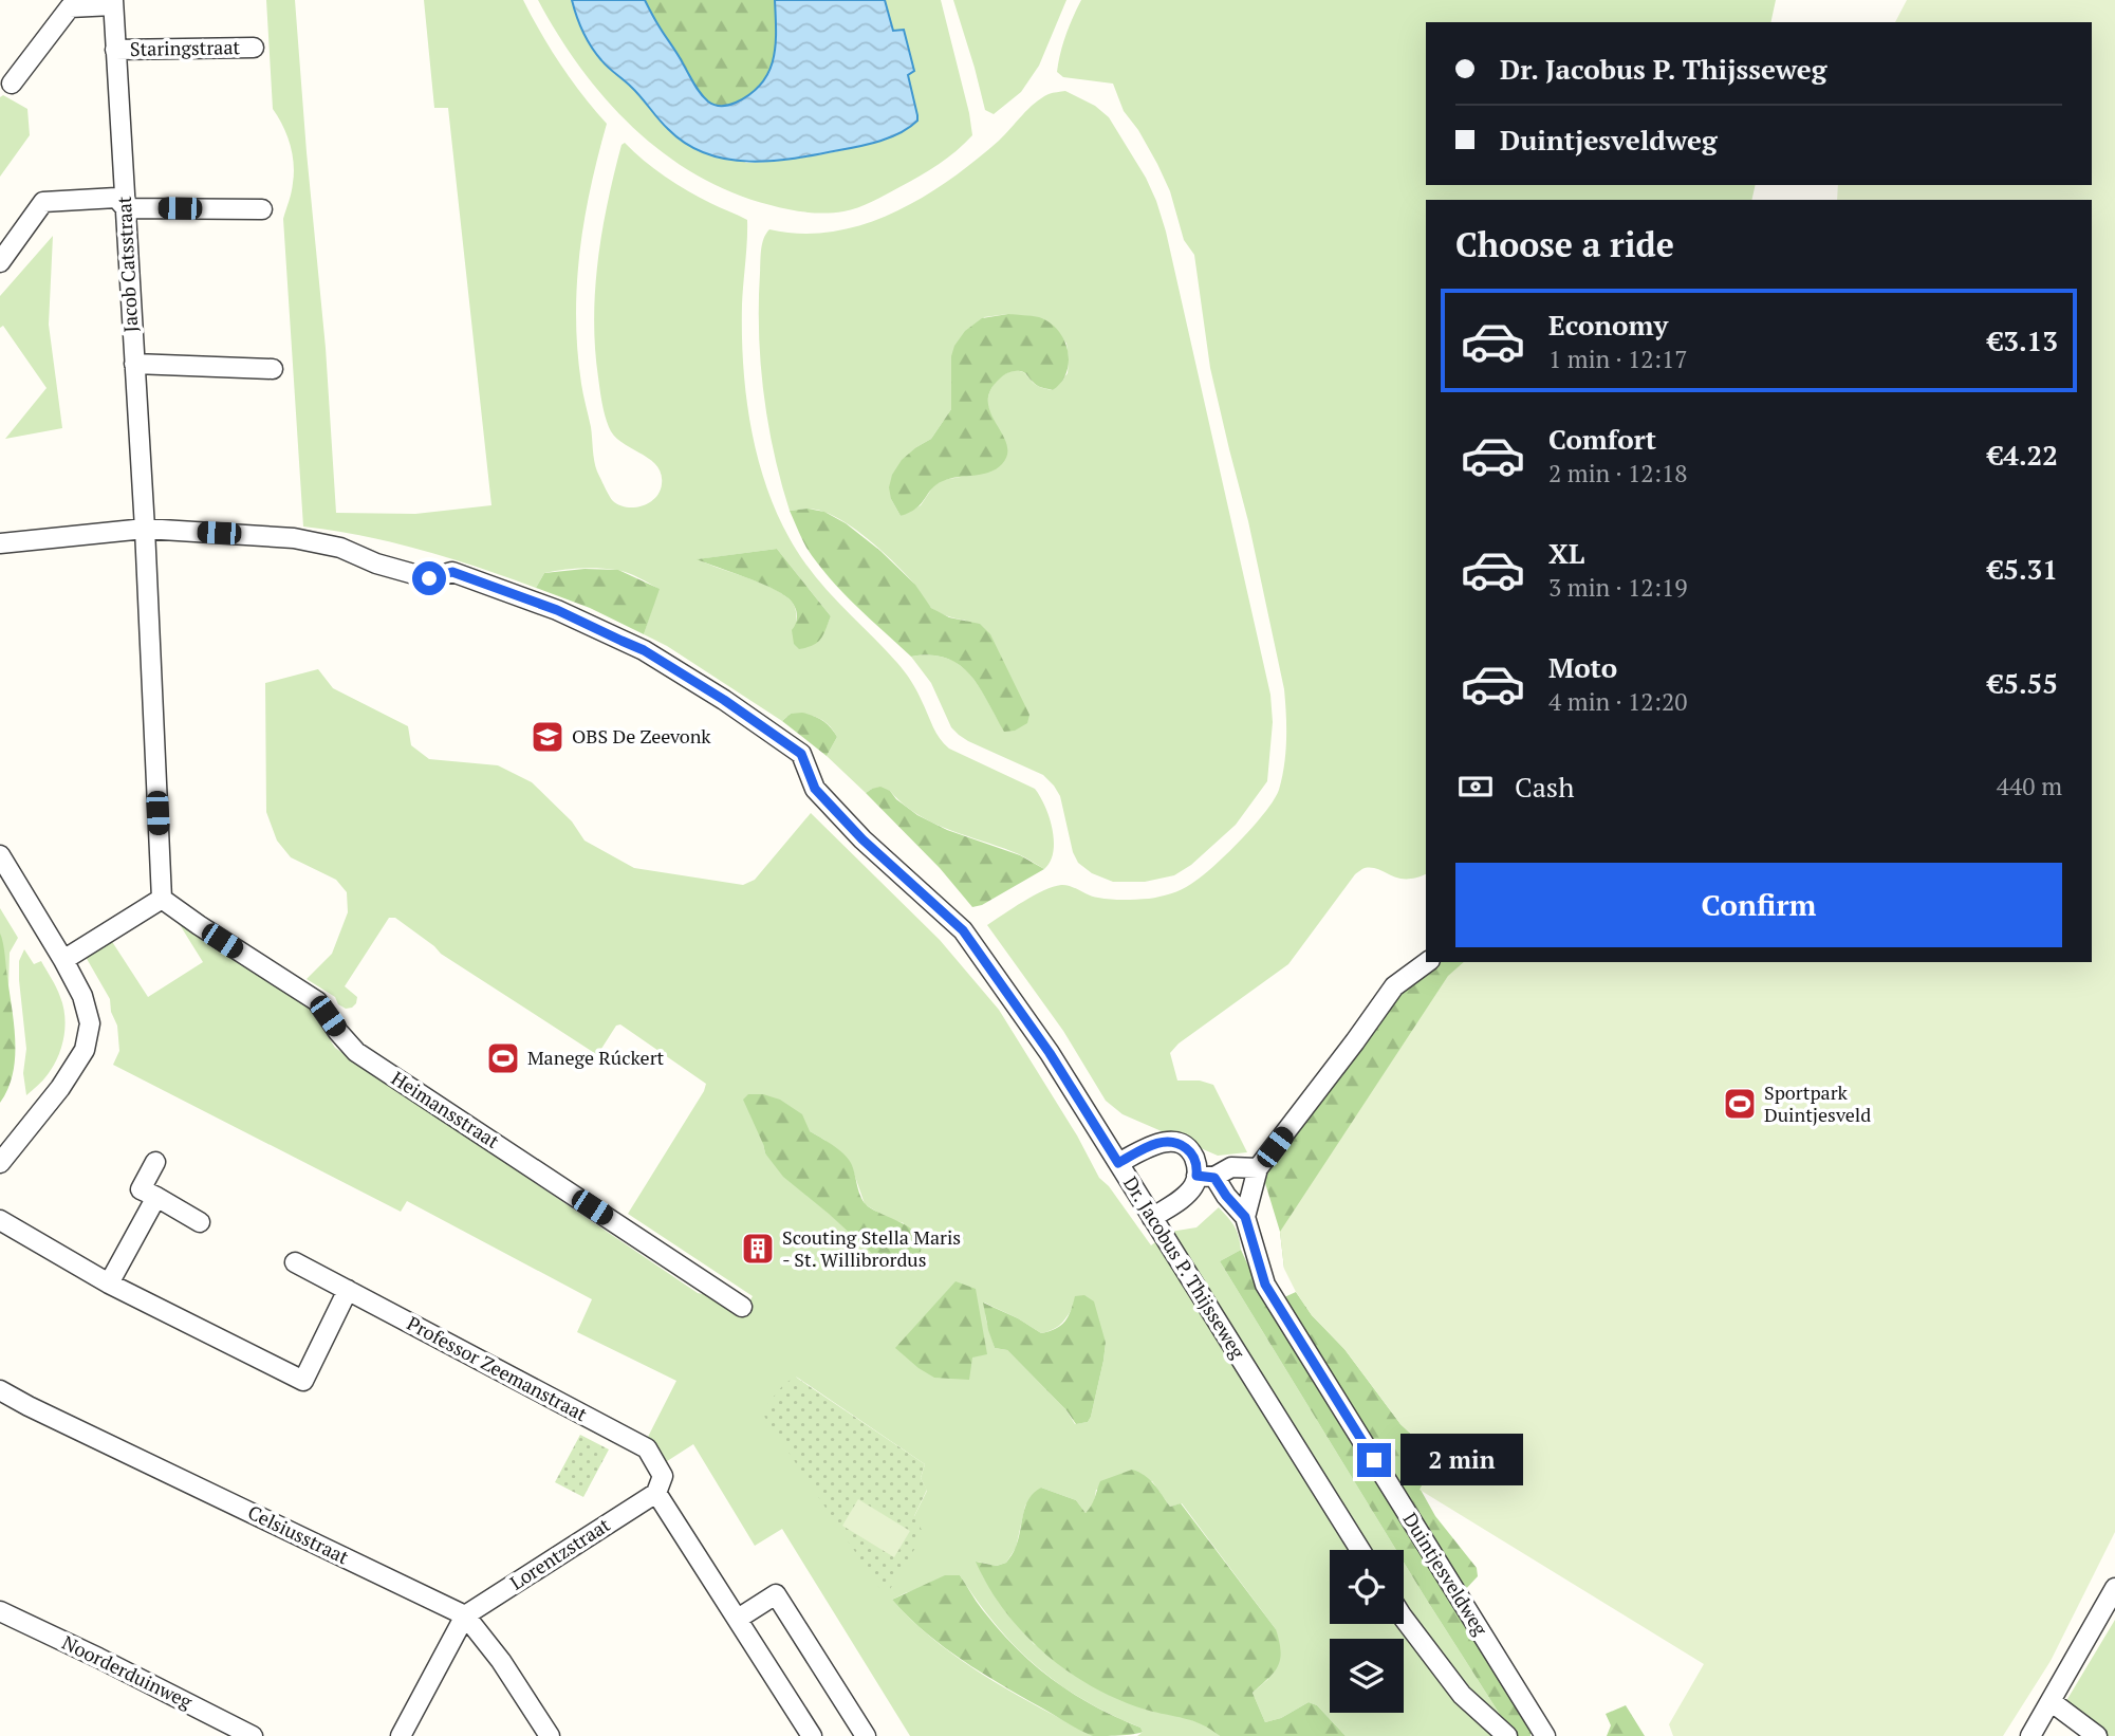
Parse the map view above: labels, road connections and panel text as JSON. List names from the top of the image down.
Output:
{
  "streets": {
    "street": [
      "Staringstraat",
      "Jacob Catsstraat",
      "Heimansstraat",
      "Dr. Jacobus P. Thijsseweg",
      "Professor Zeemanstraat",
      "Celsiusstraat",
      "Lorentzstraat",
      "Duintjesveldweg",
      "Noorderduinweg"
    ]
  },
  "crossings": [
    ["Staringstraat", "Jacob Catsstraat"],
    ["Jacob Catsstraat", "Dr. Jacobus P. Thijsseweg"],
    ["Dr. Jacobus P. Thijsseweg", "Duintjesveldweg"],
    ["Professor Zeemanstraat", "Lorentzstraat"],
    ["Celsiusstraat", "Lorentzstraat"]
  ],
  "places": {
    "school or university": ["OBS De Zeevonk"],
    "sports": ["Manege Rúckert", "Sportpark Duintjesveld"],
    "building": ["Scouting Stella Maris - St. Willibrordus"]
  },
  "page": {
    "banner": ["Dr. Jacobus P. Thijsseweg", "Duintjesveldweg"],
    "heading": "Choose a ride",
    "list": [
      {
        "name": "Economy",
        "note": "1 min · 12:17",
        "value": "€3.13"
      },
      {
        "name": "Comfort",
        "note": "2 min · 12:18",
        "value": "€4.22"
      },
      {
        "name": "XL",
        "note": "3 min · 12:19",
        "value": "€5.31"
      },
      {
        "name": "Moto",
        "note": "4 min · 12:20",
        "value": "€5.55"
      }
    ],
    "pay": ["Cash", "440 m"],
    "buttons": "Confirm",
    "bubble": "2 min"
  }
}
